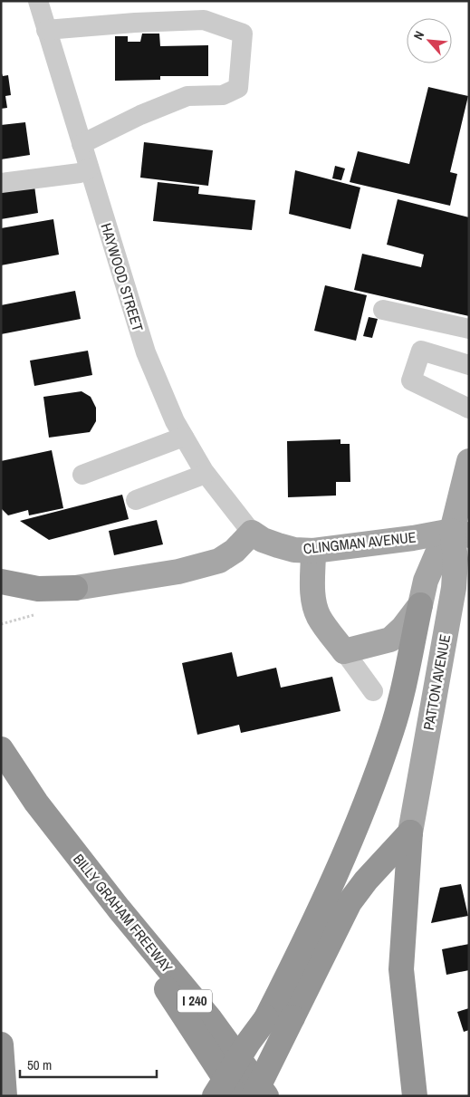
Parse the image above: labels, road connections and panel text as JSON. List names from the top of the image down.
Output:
{
  "streets": {
    "highway": ["BILLY GRAHAM FREEWAY", "I 240"],
    "main road": ["CLINGMAN AVENUE", "PATTON AVENUE"],
    "street": ["HAYWOOD STREET"]
  },
  "crossings": [
    ["HAYWOOD STREET", "CLINGMAN AVENUE"],
    ["CLINGMAN AVENUE", "PATTON AVENUE"]
  ],
  "scale_bar": "50 m",
  "north": "top left"
}
